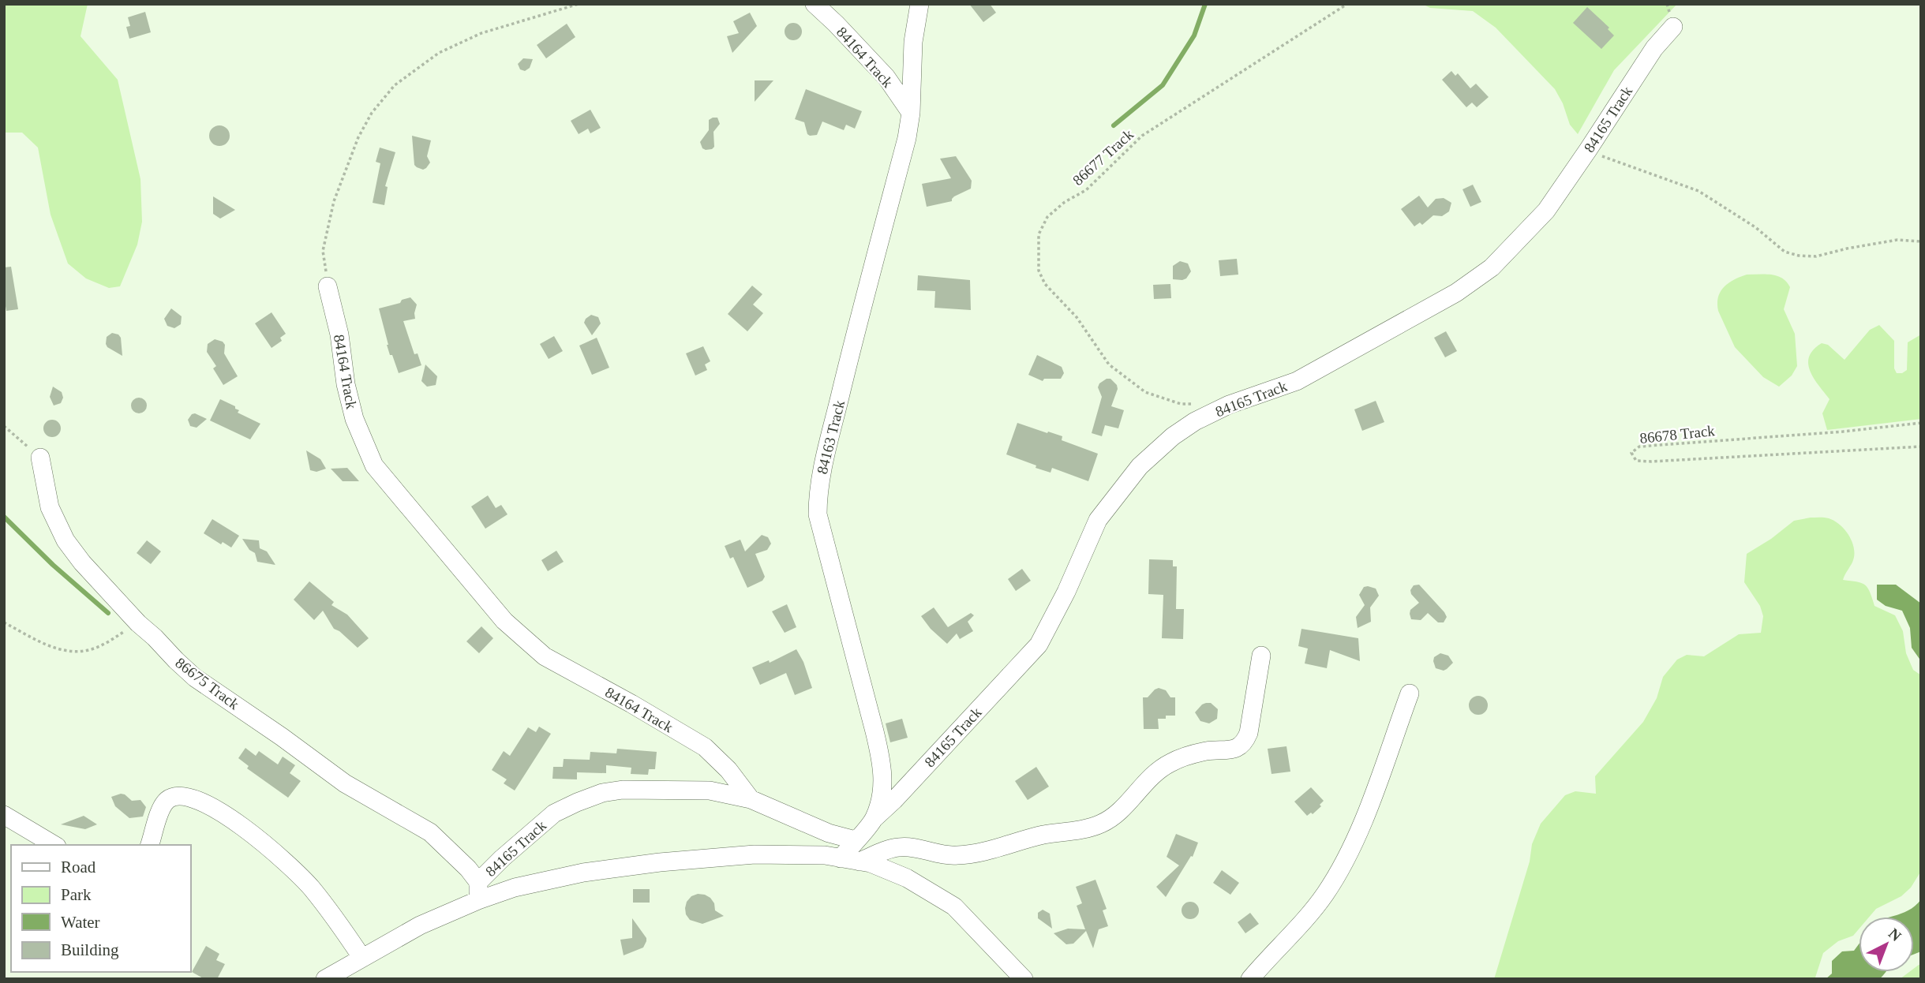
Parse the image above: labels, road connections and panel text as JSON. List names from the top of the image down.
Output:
{
  "streets": {
    "street": [
      "84164 Track",
      "84165 Track",
      "84163 Track",
      "86675 Track"
    ],
    "path": ["86677 Track", "86678 Track"]
  },
  "crossings": [
    ["84164 Track", "84165 Track"],
    ["84164 Track", "84163 Track"],
    ["84165 Track", "84163 Track"],
    ["84165 Track", "86675 Track"]
  ],
  "legend": [
    "Road",
    "Park",
    "Water",
    "Building"
  ],
  "north": "top right"
}
